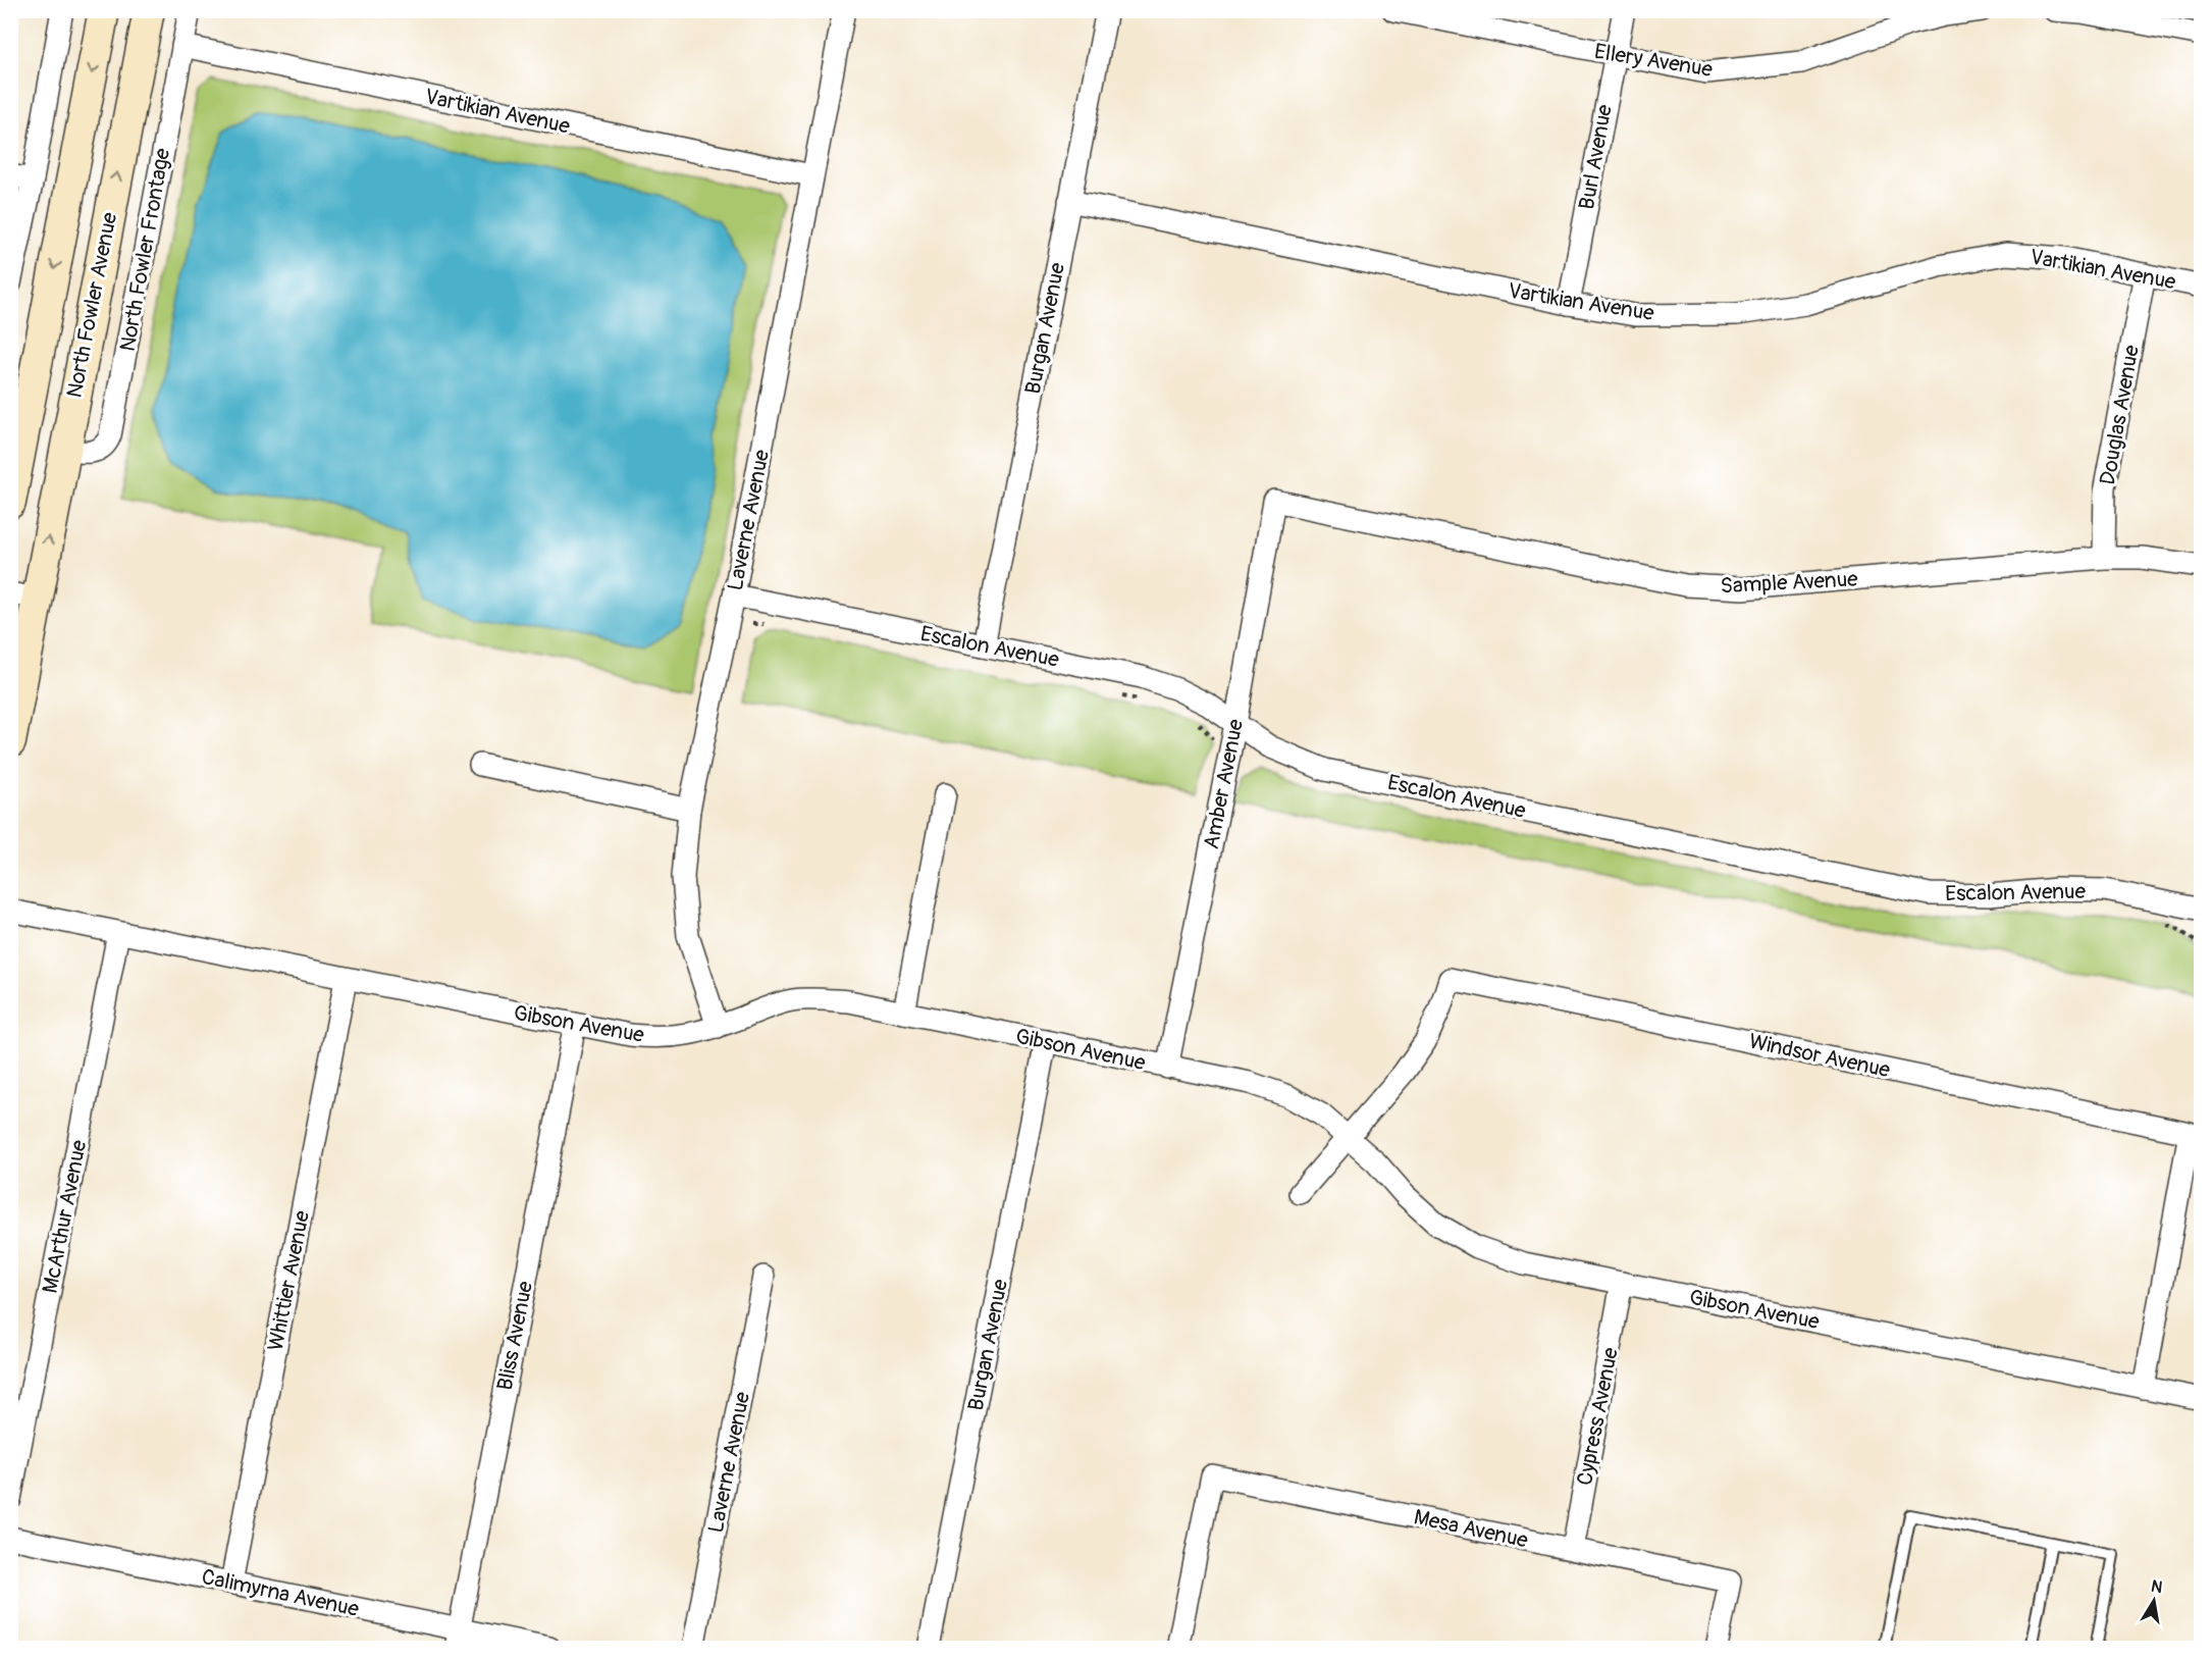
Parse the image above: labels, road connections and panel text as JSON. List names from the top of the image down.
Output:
{
  "streets": {
    "main road": ["North Fowler Avenue"],
    "street": [
      "Ellery Avenue",
      "Vartikian Avenue",
      "Burl Avenue",
      "North Fowler Frontage",
      "Burgan Avenue",
      "Douglas Avenue",
      "Laverne Avenue",
      "Sample Avenue",
      "Escalon Avenue",
      "Amber Avenue",
      "Gibson Avenue",
      "Windsor Avenue",
      "McArthur Avenue",
      "Whittier Avenue",
      "Bliss Avenue",
      "Cypress Avenue",
      "Mesa Avenue",
      "Calimyrna Avenue"
    ]
  },
  "crossings": [
    ["Ellery Avenue", "Burl Avenue"],
    ["Vartikian Avenue", "Burl Avenue"],
    ["Vartikian Avenue", "North Fowler Frontage"],
    ["Vartikian Avenue", "Burgan Avenue"],
    ["Vartikian Avenue", "Douglas Avenue"],
    ["Vartikian Avenue", "Laverne Avenue"],
    ["North Fowler Frontage", "North Fowler Avenue"],
    ["Burgan Avenue", "Escalon Avenue"],
    ["Burgan Avenue", "Gibson Avenue"],
    ["Douglas Avenue", "Sample Avenue"],
    ["Laverne Avenue", "Escalon Avenue"],
    ["Laverne Avenue", "Gibson Avenue"],
    ["Sample Avenue", "Amber Avenue"],
    ["Escalon Avenue", "Amber Avenue"],
    ["Amber Avenue", "Gibson Avenue"],
    ["Gibson Avenue", "Windsor Avenue"],
    ["Gibson Avenue", "McArthur Avenue"],
    ["Gibson Avenue", "Whittier Avenue"],
    ["Gibson Avenue", "Bliss Avenue"],
    ["Gibson Avenue", "Cypress Avenue"],
    ["Whittier Avenue", "Calimyrna Avenue"],
    ["Bliss Avenue", "Calimyrna Avenue"],
    ["Cypress Avenue", "Mesa Avenue"]
  ],
  "north": "top"
}
